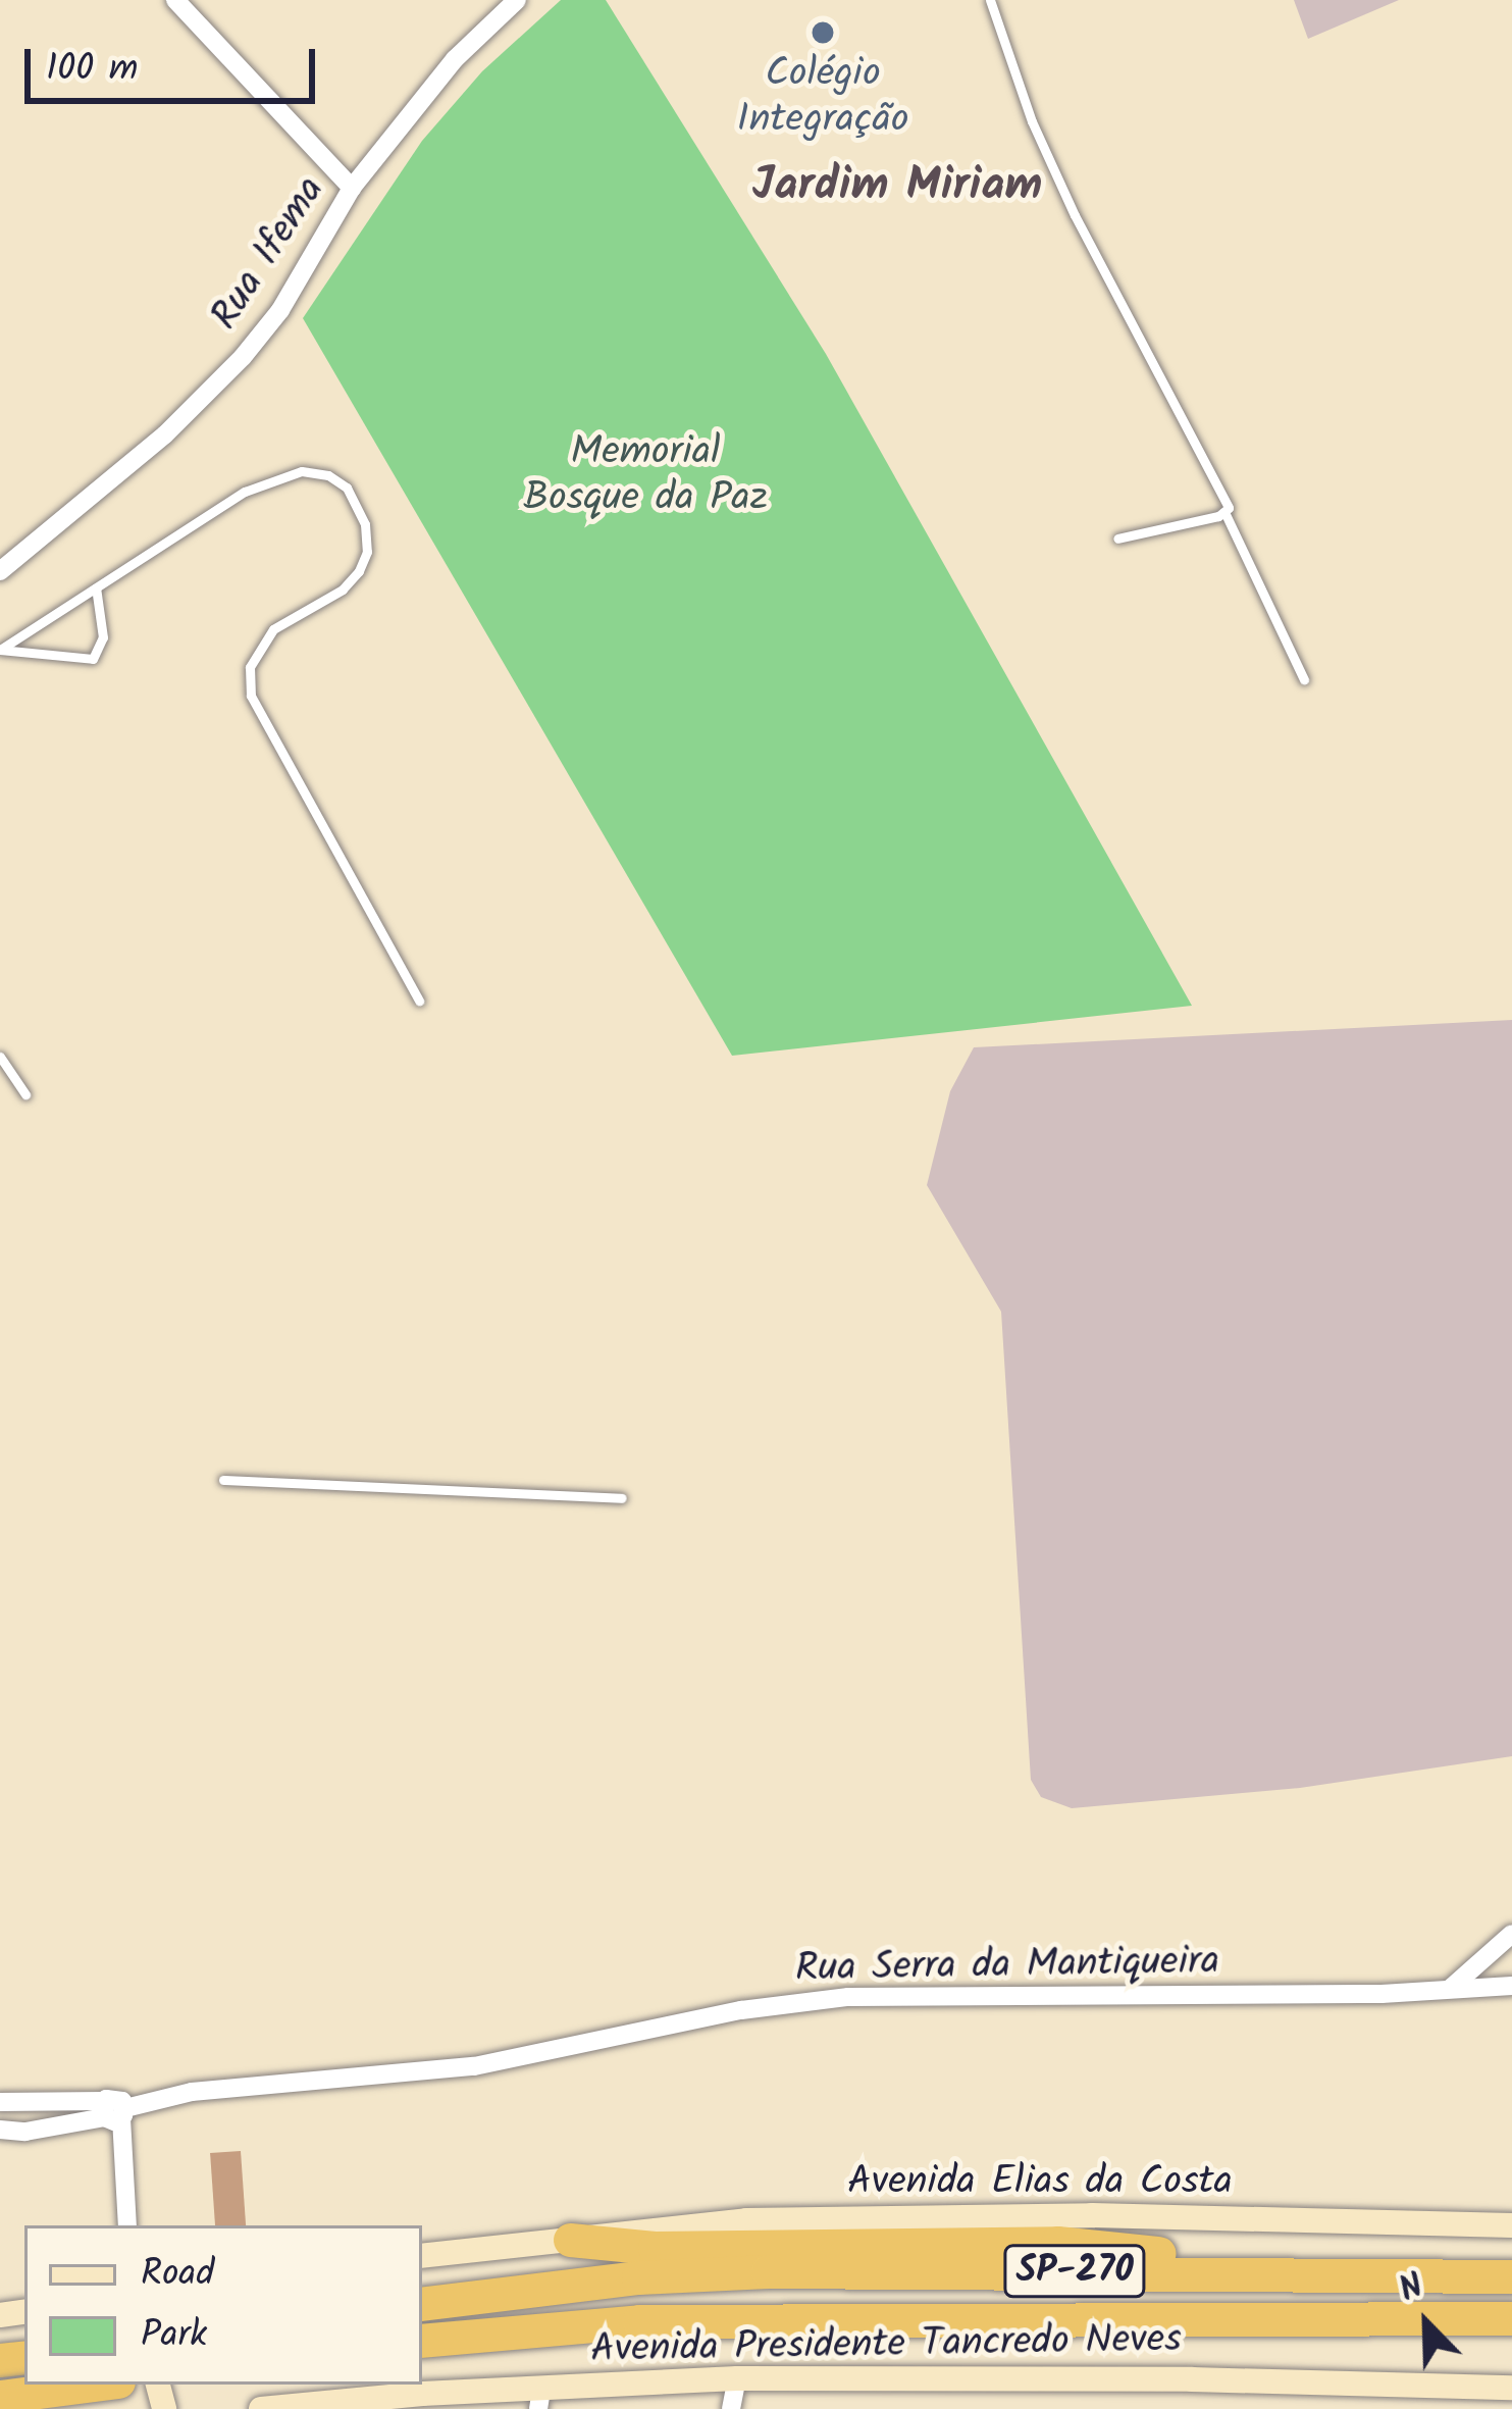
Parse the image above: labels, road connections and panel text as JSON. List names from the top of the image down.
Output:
{
  "streets": {
    "highway": ["SP-270"],
    "main road": ["Avenida Elias da Costa", "Avenida Presidente Tancredo Neves"],
    "street": ["Rua Ifema", "Rua Serra da Mantiqueira"]
  },
  "districts": ["Jardim Miriam"],
  "parks": ["Memorial Bosque da Paz"],
  "places": ["Colégio Integração"],
  "legend": ["Road", "Park"],
  "scale_bar": "100 m",
  "north": "top left"
}
